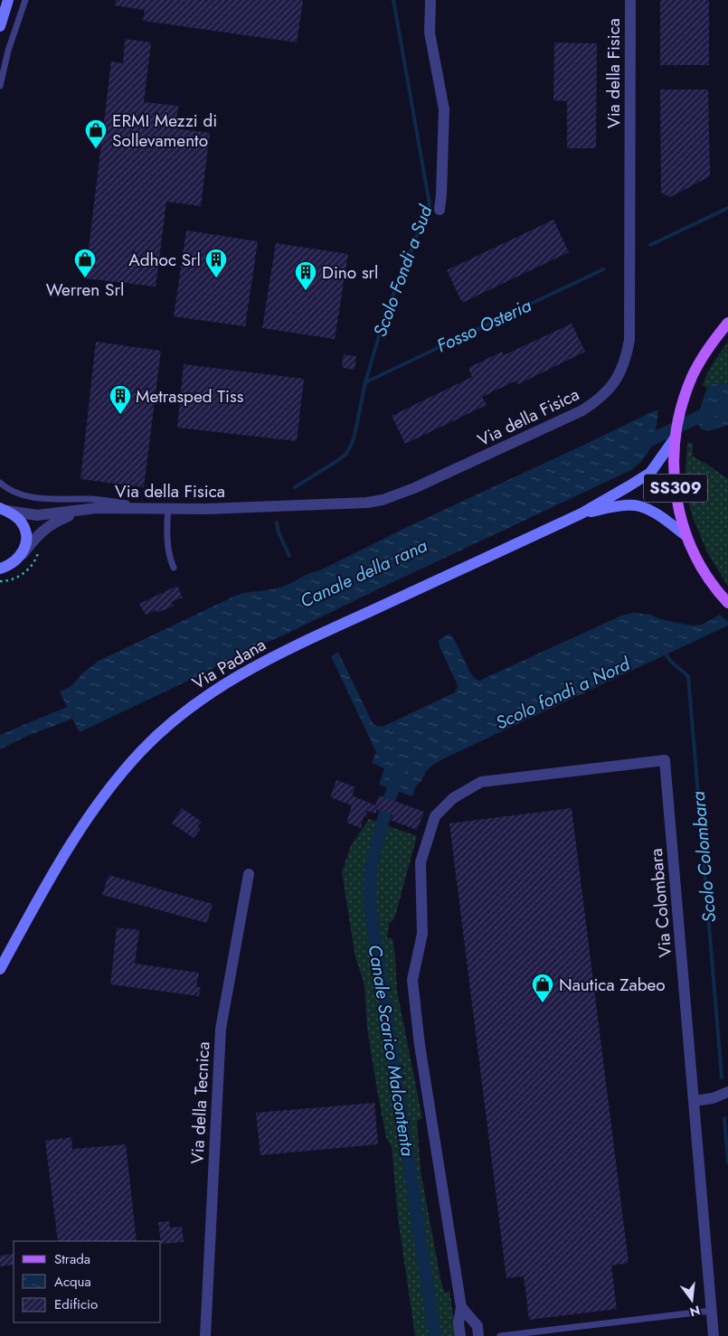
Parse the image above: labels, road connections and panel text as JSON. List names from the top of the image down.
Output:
{
  "streets": {
    "main road": ["SS309", "Via Padana"],
    "street": ["Via della Fisica", "Via Colombara", "Via della Tecnica"]
  },
  "crossings": [
    ["SS309", "Via Padana"]
  ],
  "water": [
    "Scolo Fondi a Sud",
    "Fosso Osteria",
    "Canale della rana",
    "Scolo fondi a Nord",
    "Scolo Colombara",
    "Canale Scarico Malcontenta"
  ],
  "places": {
    "shop": ["ERMI Mezzi di Sollevamento", "Werren Srl", "Nautica Zabeo"],
    "building": ["Adhoc Srl", "Dino srl", "Metrasped Tiss"]
  },
  "legend": ["Strada", "Acqua", "Edificio"],
  "north": "bottom"
}
